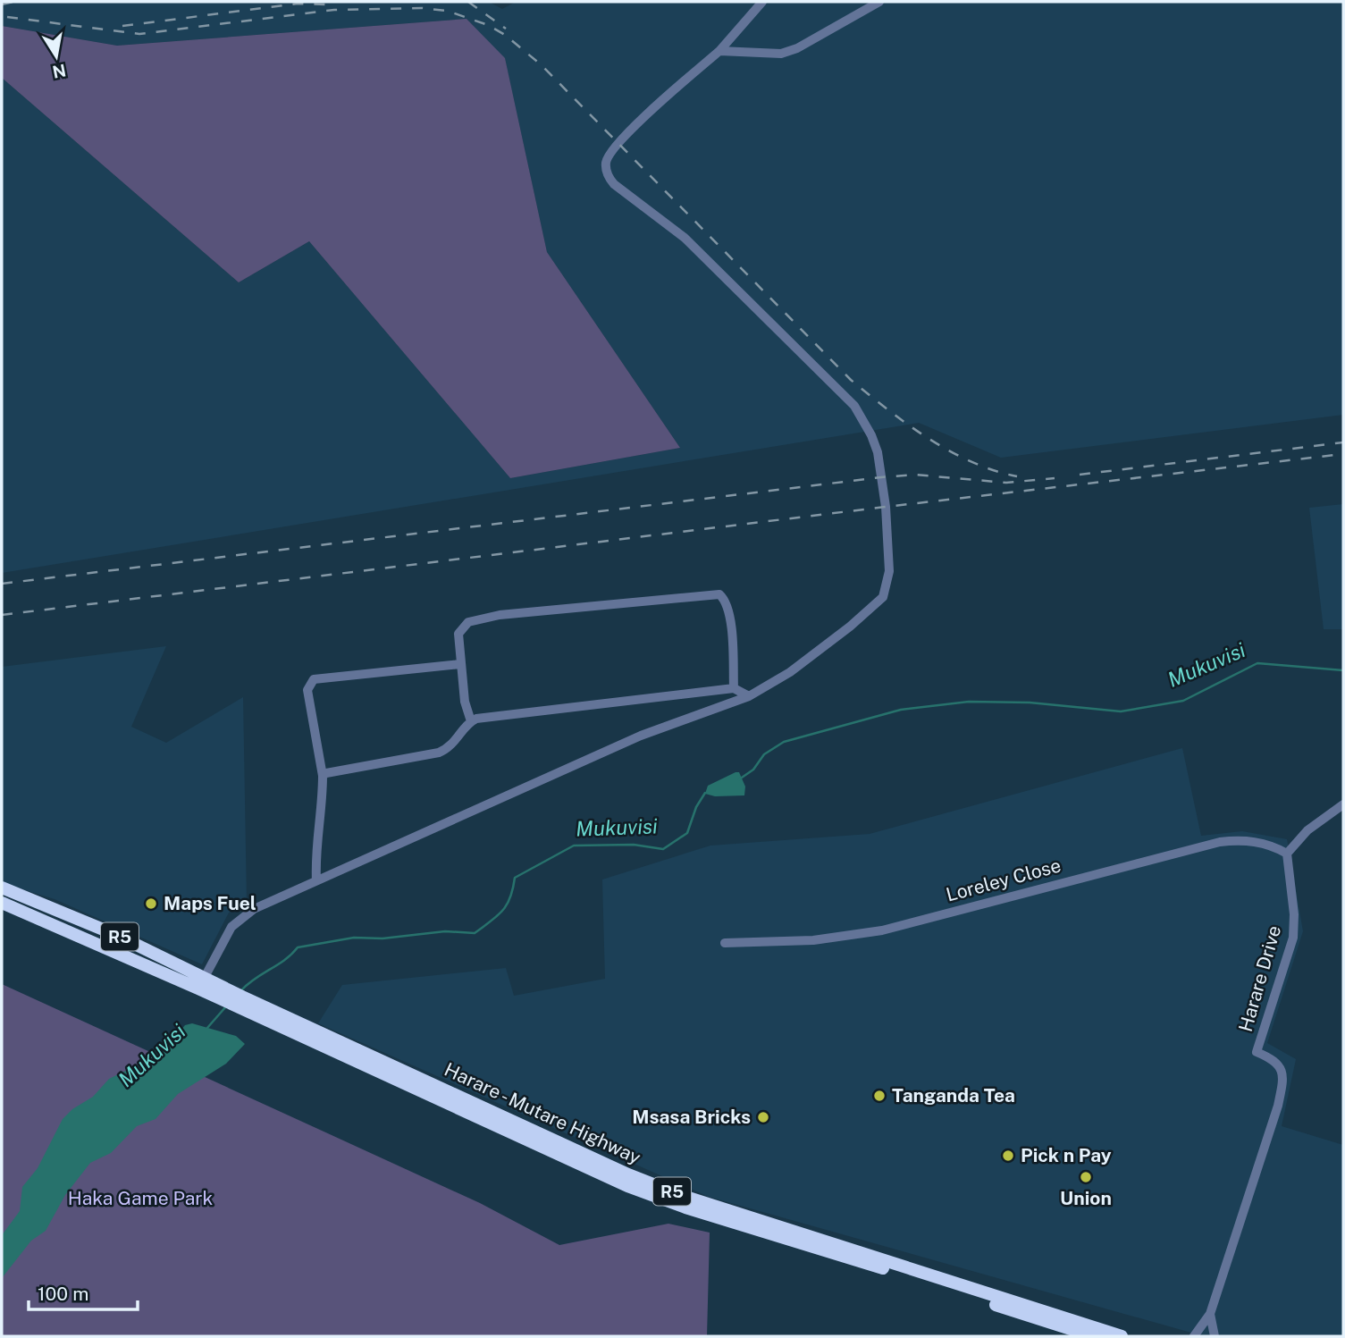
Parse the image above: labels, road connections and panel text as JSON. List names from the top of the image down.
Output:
{
  "streets": {
    "highway": ["R5", "Harare - Mutare Highway"],
    "street": ["Loreley Close", "Harare Drive"]
  },
  "crossings": [
    ["Loreley Close", "Harare Drive"]
  ],
  "water": ["Mukuvisi"],
  "parks": ["Haka Game Park"],
  "places": [
    "Maps Fuel",
    "Tanganda Tea",
    "Msasa Bricks",
    "Pick n Pay",
    "Union"
  ],
  "scale_bar": "100 m",
  "north": "bottom"
}
